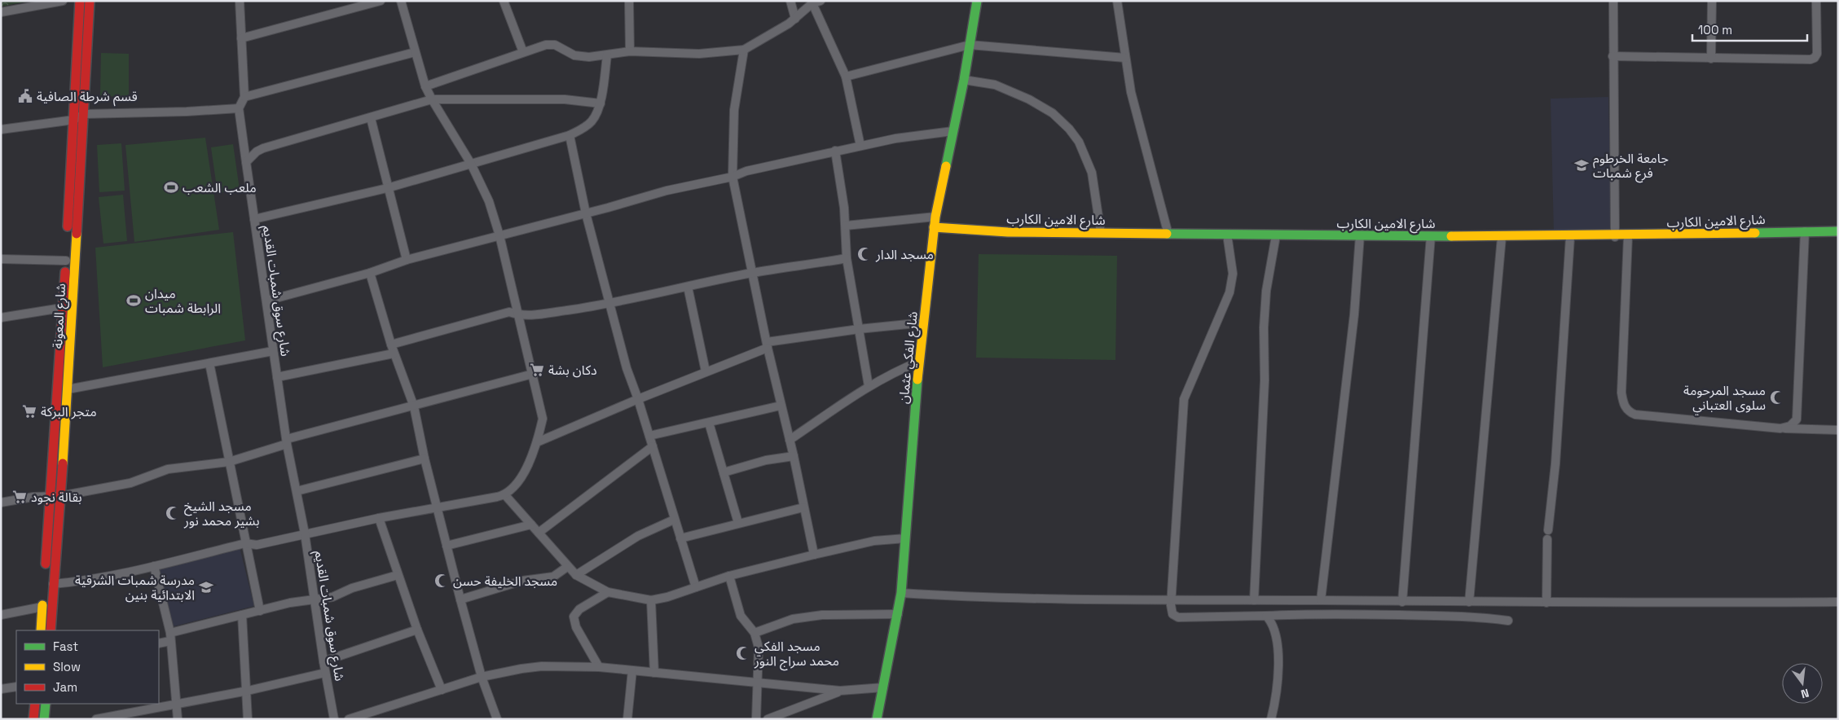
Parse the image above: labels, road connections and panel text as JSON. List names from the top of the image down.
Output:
{
  "streets": {
    "main road": ["شارع الامين الكارب", "شارع المعونة", "شارع الفكي عثمان"],
    "street": ["شارع سوق شمبات القديم"]
  },
  "crossings": [
    ["شارع الامين الكارب", "شارع الفكي عثمان"]
  ],
  "places": {
    "public building": ["قسم شرطة الصافية"],
    "school or university": ["جامعة الخرطوم فرع شمبات", "مدرسة شمبات الشرقية الابتدائية بنين"],
    "sports": ["ملعب الشعب", "ميدان الرابطة شمبات"],
    "mosque": [
      "مسجد الدار",
      "مسجد المرحومة سلوى العتباني",
      "مسجد الشيخ بشير محمد نور",
      "مسجد الخليفة حسن",
      "مسجد الفكي محمد سراج النور"
    ],
    "supermarket": ["دكان بشة", "متجر البركة", "بقالة نجود"]
  },
  "legend": ["Fast", "Slow", "Jam"],
  "scale_bar": "100 m",
  "north": "bottom"
}
